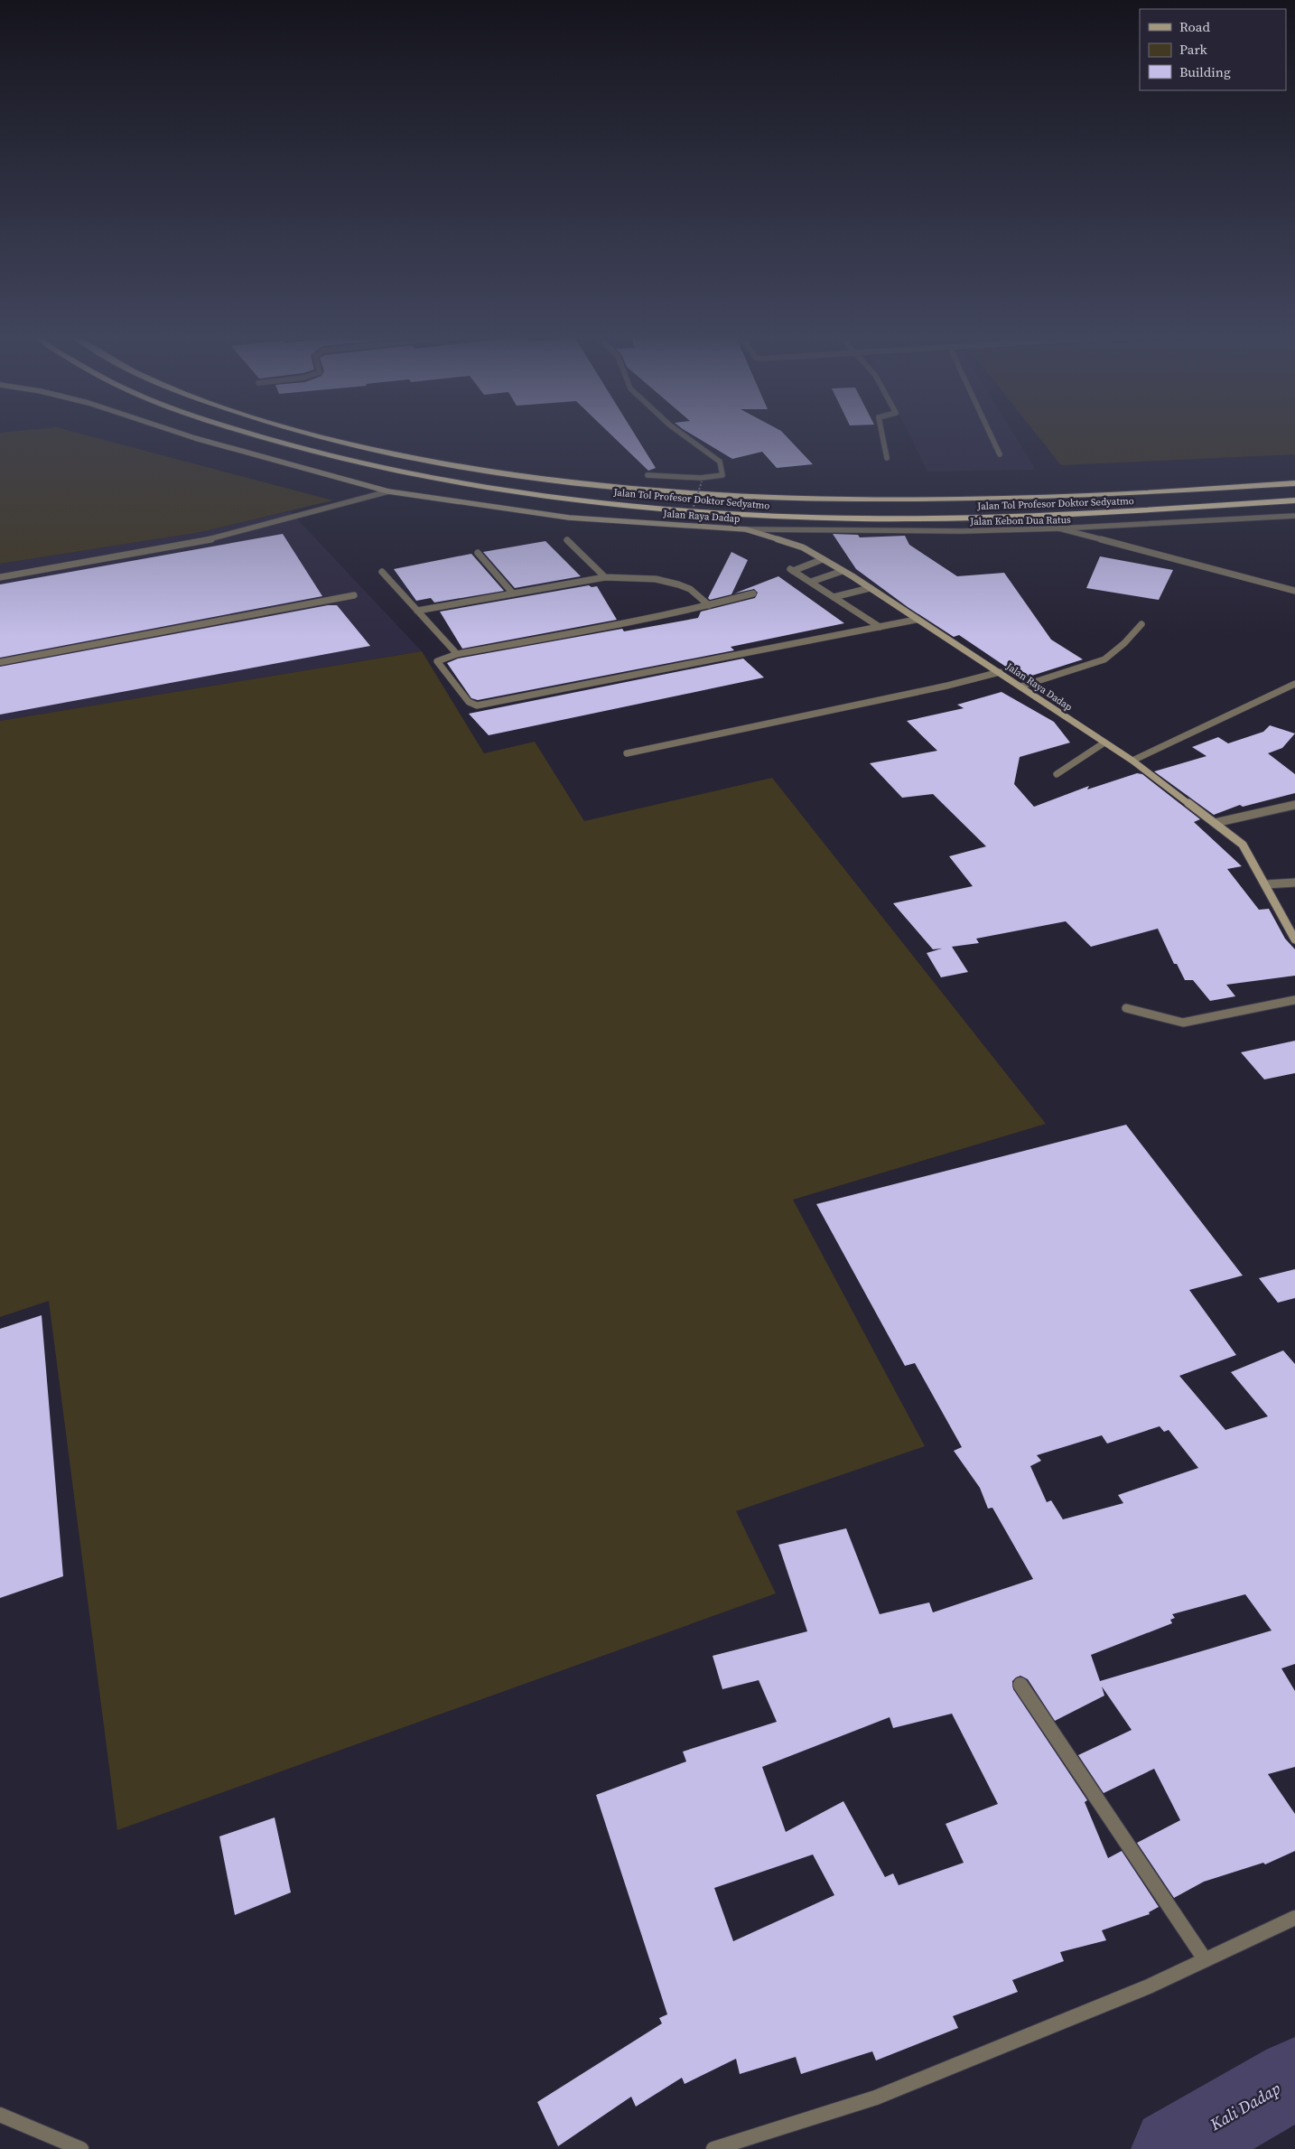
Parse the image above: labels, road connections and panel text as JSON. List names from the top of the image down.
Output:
{
  "streets": {
    "highway": ["Jalan Tol Profesor Doktor Sedyatmo"],
    "main road": ["Jalan Raya Dadap"],
    "street": ["Jalan Kebon Dua Ratus"]
  },
  "crossings": [
    ["Jalan Raya Dadap", "Jalan Kebon Dua Ratus"]
  ],
  "water": ["Kali Dadap"],
  "legend": ["Road", "Park", "Building"]
}
